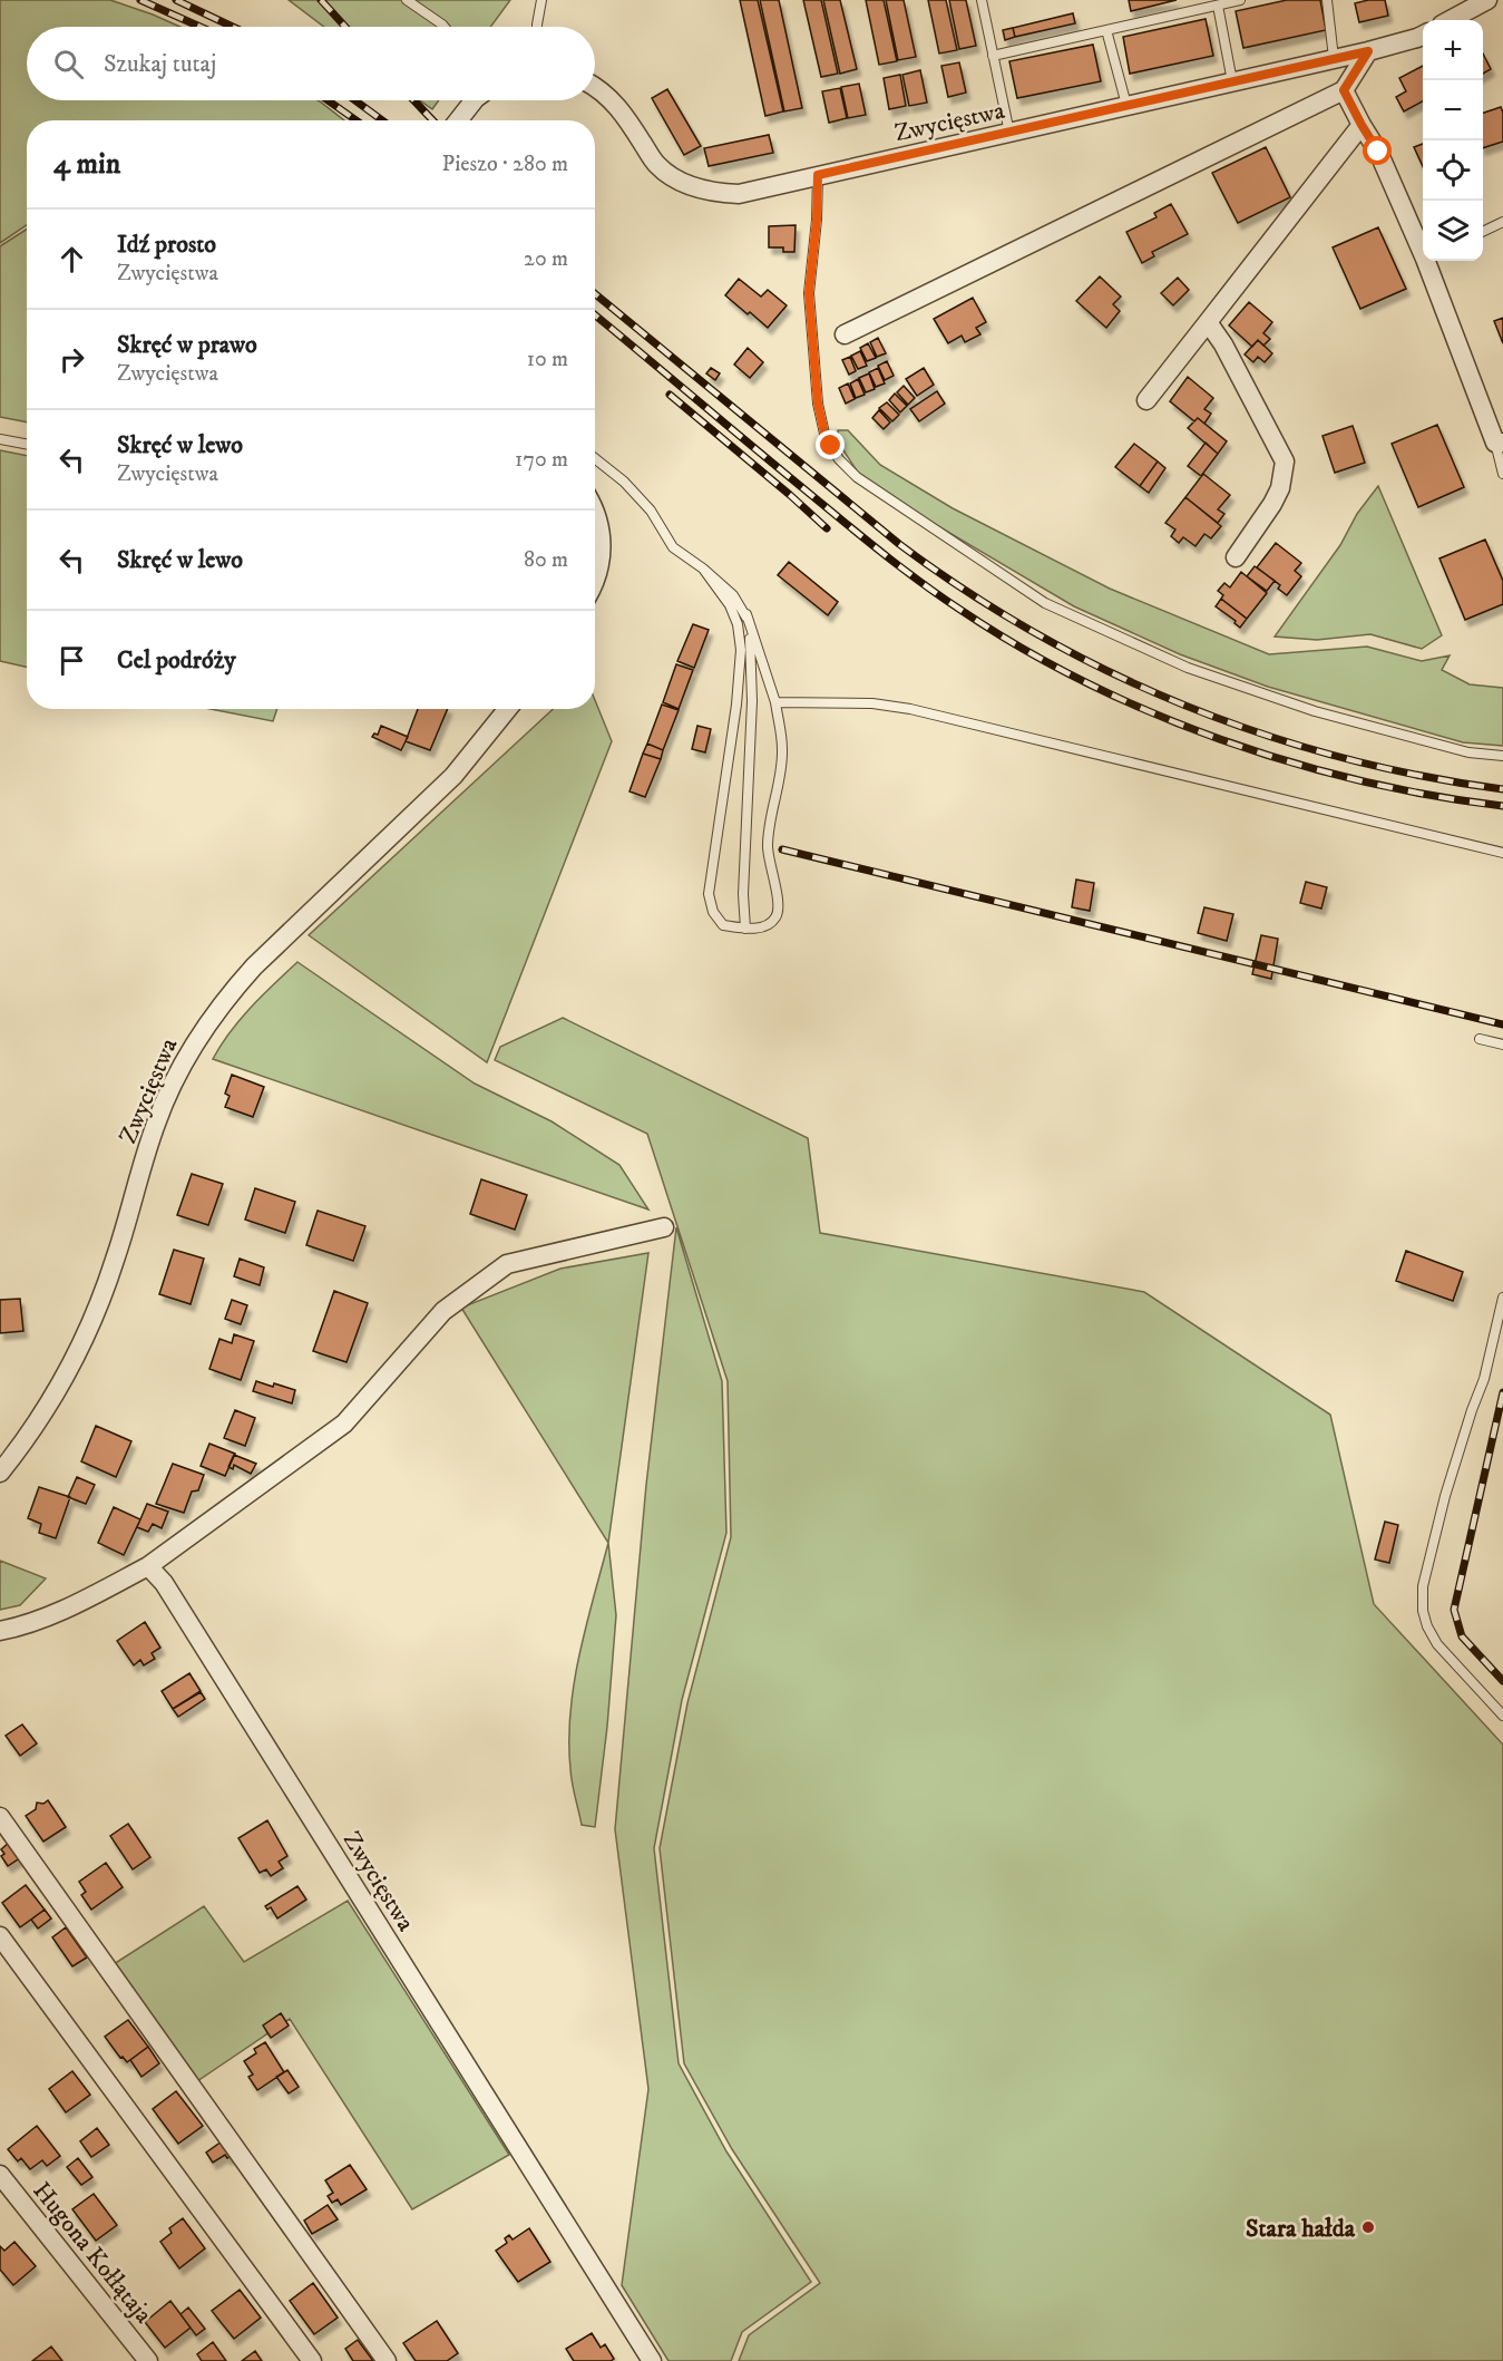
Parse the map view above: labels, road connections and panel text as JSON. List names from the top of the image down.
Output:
{
  "streets": {
    "street": ["Zwycięstwa", "Hugona Kołłątaja"]
  },
  "places": ["Stara hałda"],
  "page": {
    "map_buttons": ["+", "−"],
    "search": "Szukaj tutaj",
    "heading": ["4 min", "Pieszo · 280 m"],
    "list": [
      ["Idź prosto", "Zwycięstwa", "20 m"],
      ["Skręć w prawo", "Zwycięstwa", "10 m"],
      ["Skręć w lewo", "Zwycięstwa", "170 m"],
      ["Skręć w lewo", "80 m"],
      "Cel podróży"
    ]
  }
}
